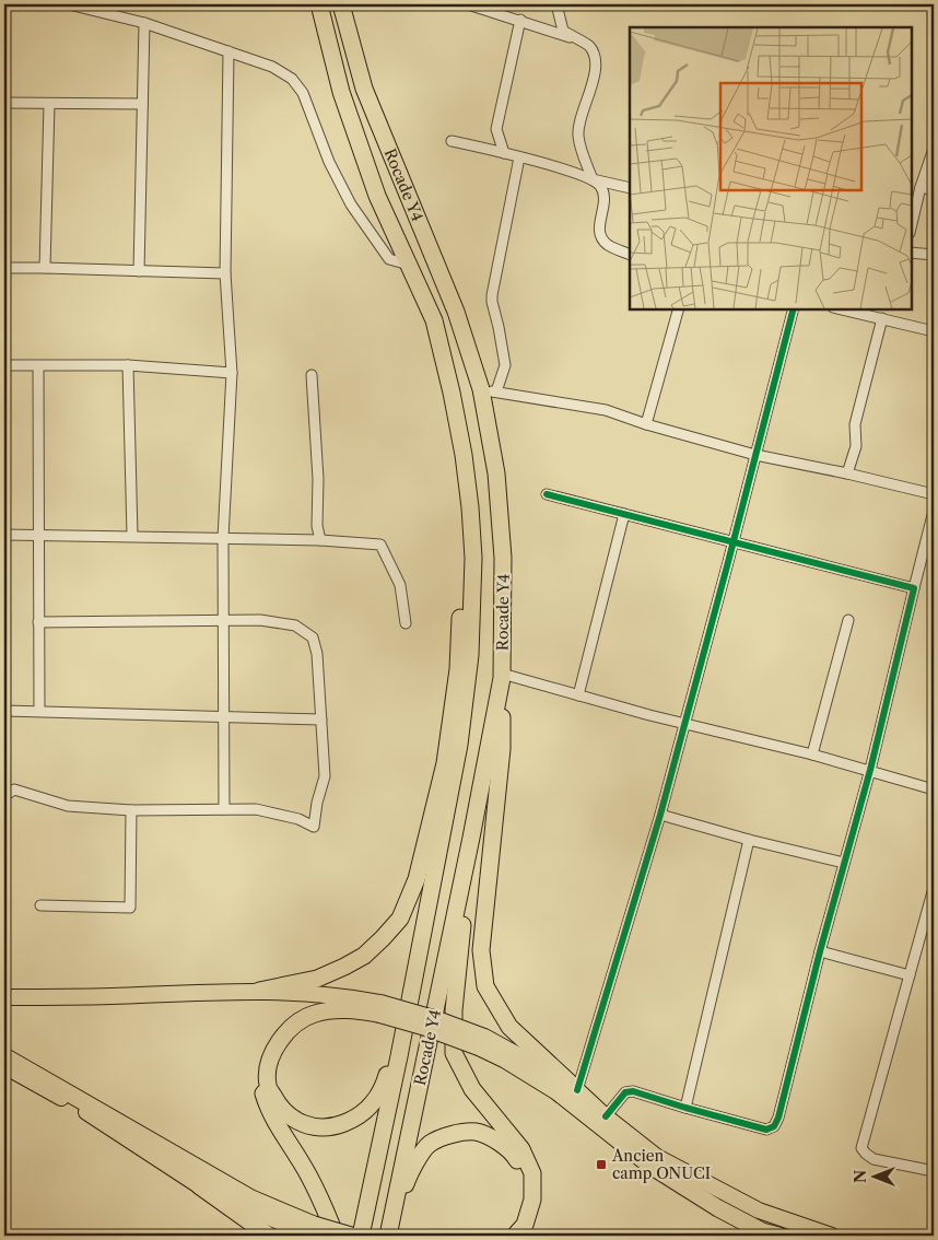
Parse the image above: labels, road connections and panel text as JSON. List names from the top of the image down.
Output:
{
  "streets": {
    "highway": ["Rocade Y4"]
  },
  "places": {
    "transit": ["Ancien camp ONUCI"]
  },
  "north": "left"
}
